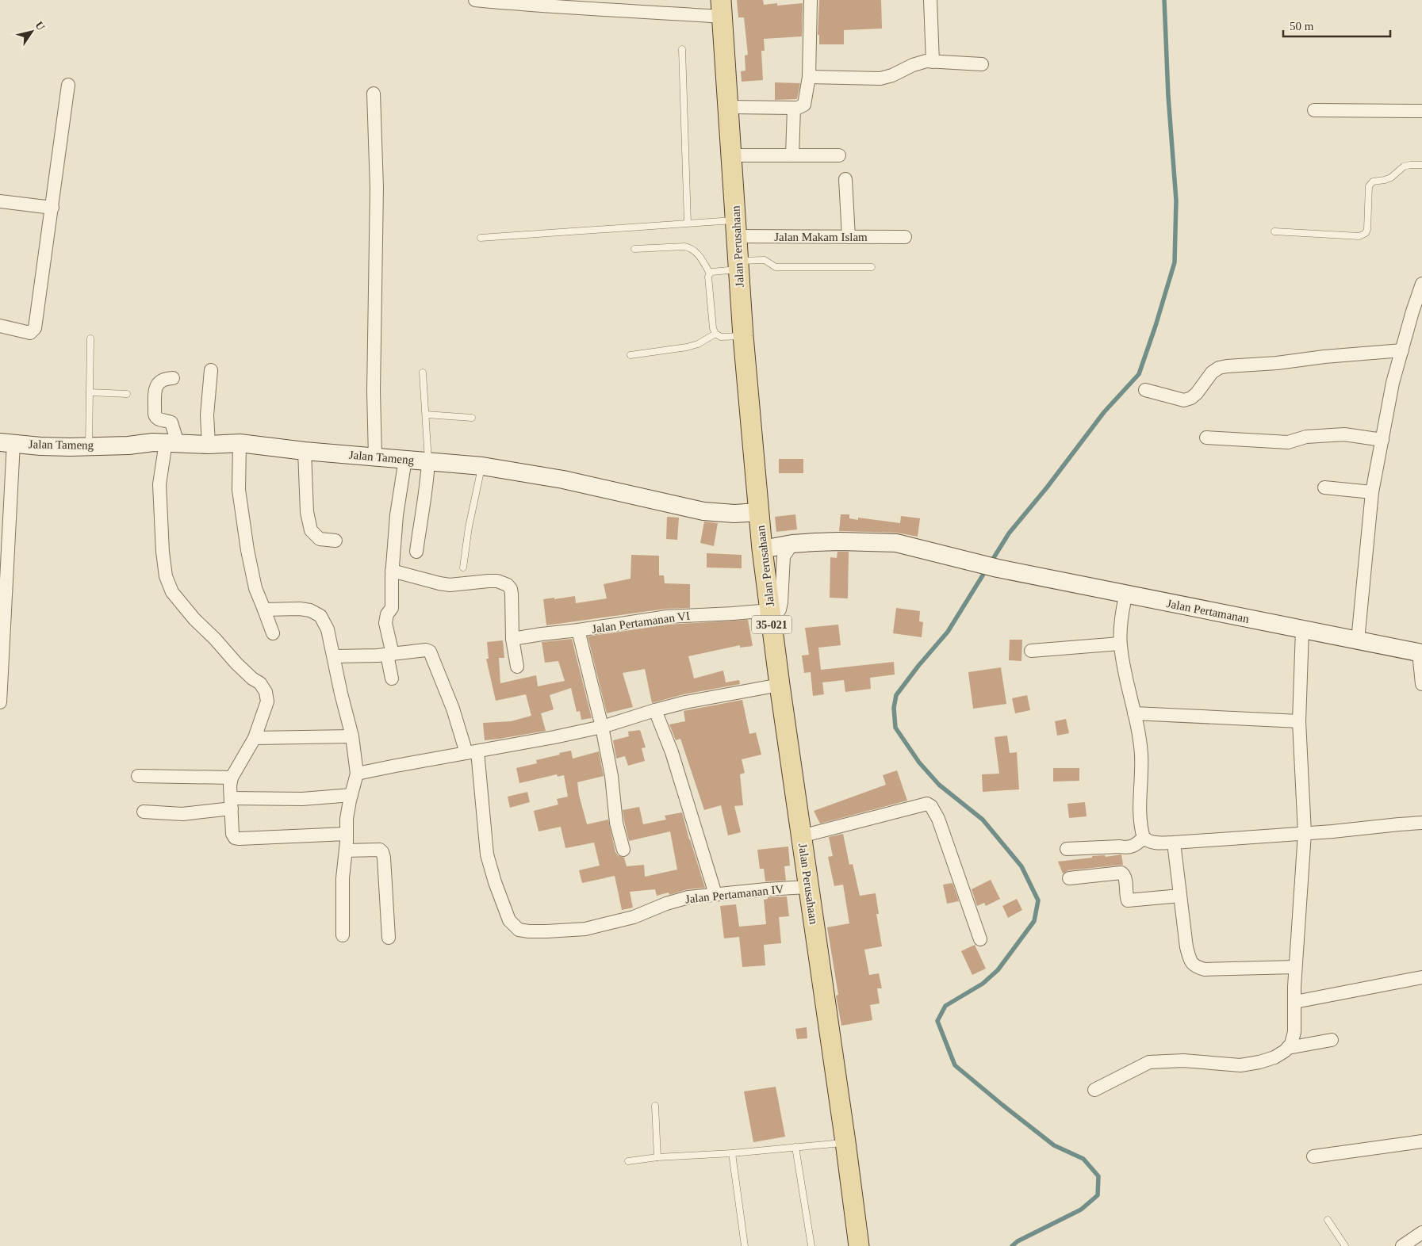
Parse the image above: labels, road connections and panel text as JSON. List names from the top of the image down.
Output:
{
  "streets": {
    "main road": ["Jalan Perusahaan", "35-021"],
    "street": [
      "Jalan Makam Islam",
      "Jalan Tameng",
      "Jalan Pertamanan",
      "Jalan Pertamanan VI",
      "Jalan Pertamanan IV"
    ]
  },
  "crossings": [
    ["Jalan Makam Islam", "Jalan Perusahaan"],
    ["Jalan Perusahaan", "Jalan Tameng"],
    ["Jalan Perusahaan", "Jalan Pertamanan"],
    ["Jalan Perusahaan", "Jalan Pertamanan VI"],
    ["Jalan Perusahaan", "Jalan Pertamanan IV"]
  ],
  "scale_bar": "50 m",
  "north": "top right"
}
